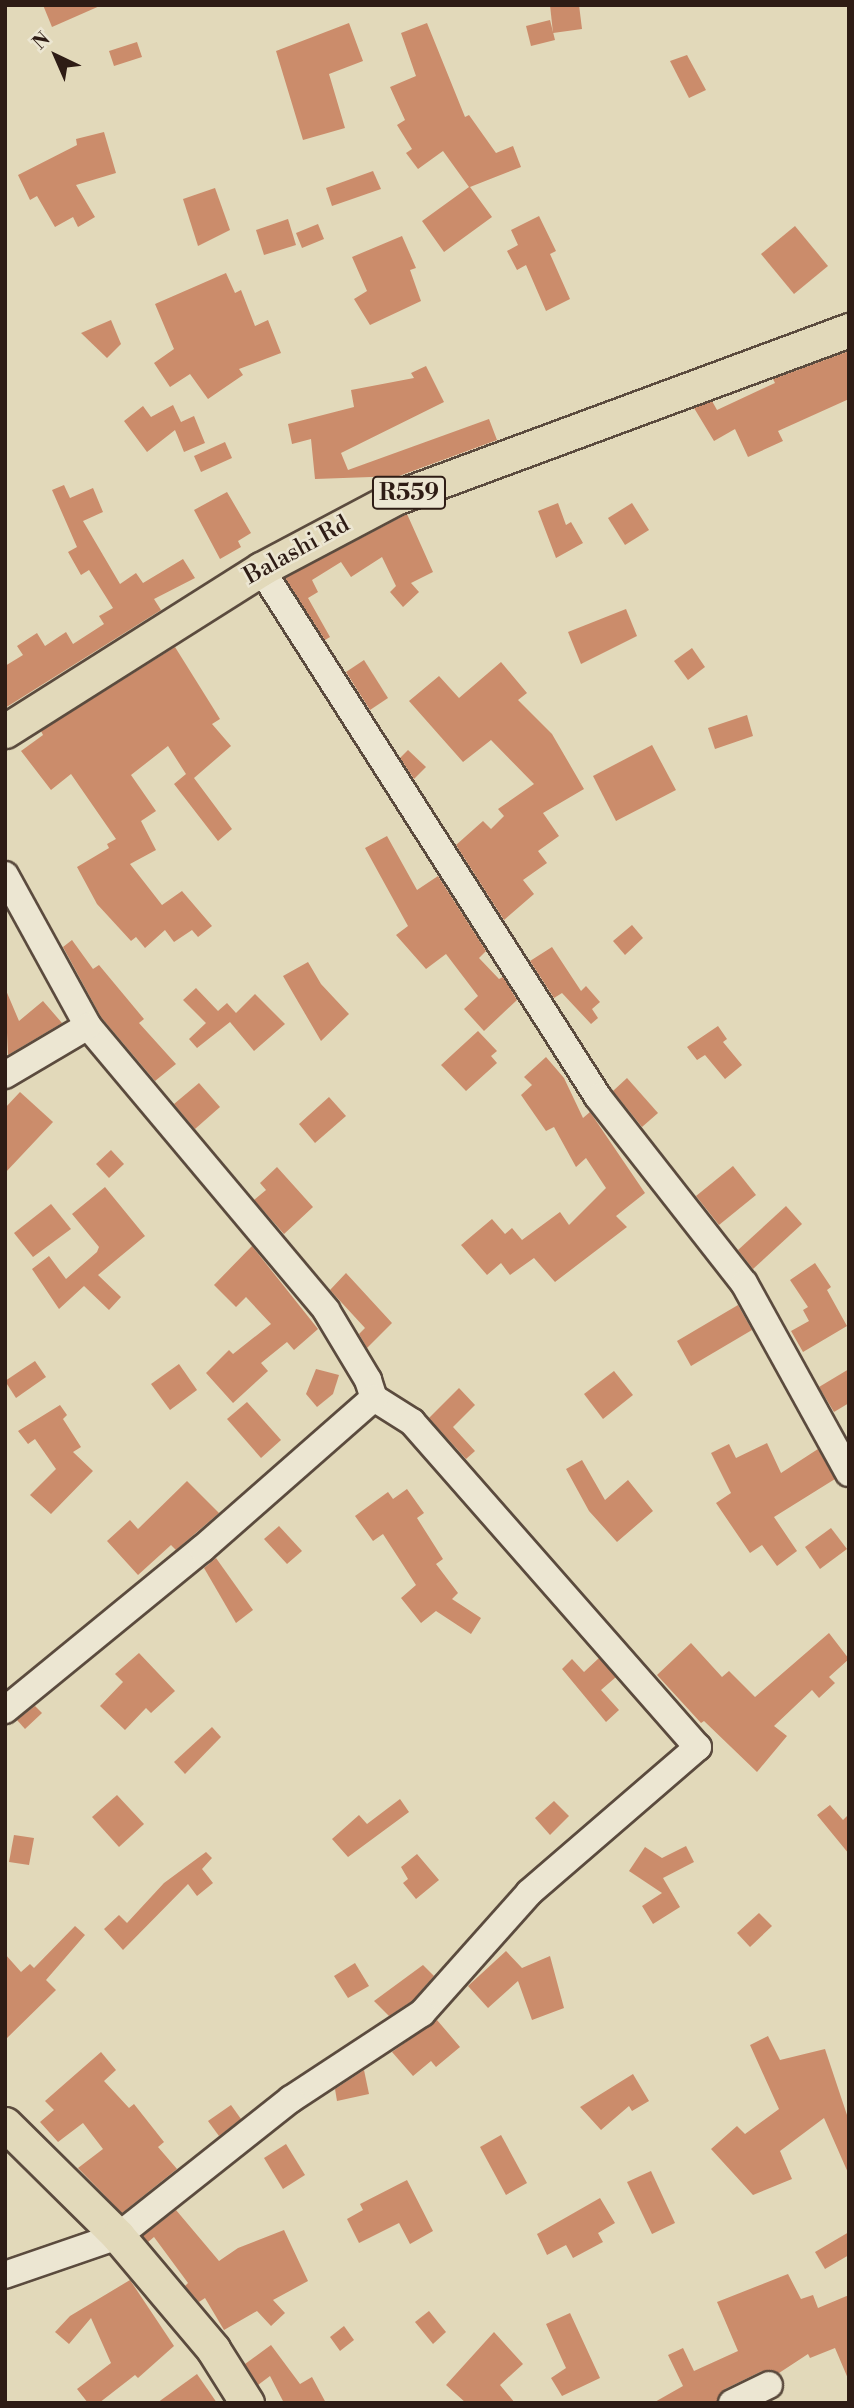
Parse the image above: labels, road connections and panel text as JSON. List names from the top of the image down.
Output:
{
  "streets": {
    "main road": ["R559", "Balashi Rd"]
  },
  "north": "top left"
}
